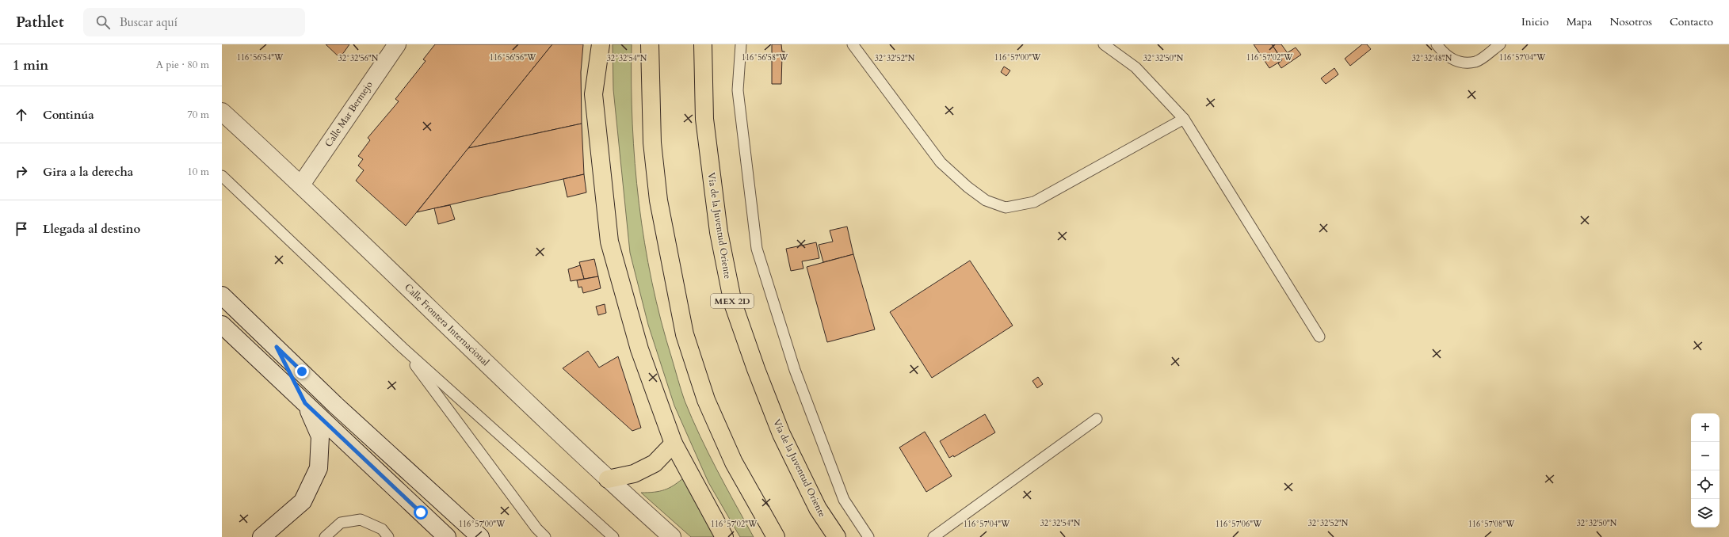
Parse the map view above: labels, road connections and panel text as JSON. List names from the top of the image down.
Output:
{
  "streets": {
    "highway": ["Vía de la Juventud Oriente", "MEX 2D"],
    "street": ["Calle Mar Bermejo", "Calle Frontera Internacional"]
  },
  "crossings": [
    ["Calle Mar Bermejo", "Calle Frontera Internacional"]
  ],
  "page": {
    "header": "Pathlet",
    "search": "Buscar aquí",
    "nav": [
      "Inicio",
      "Mapa",
      "Nosotros",
      "Contacto"
    ],
    "heading": ["1 min", "A pie · 80 m"],
    "list": [
      ["Continúa", "70 m"],
      ["Gira a la derecha", "10 m"],
      "Llegada al destino"
    ],
    "map_buttons": ["+", "−"]
  },
  "coordinates": [
    "116°56'54\"W",
    "116°56'56\"W",
    "116°56'58\"W",
    "116°57'00\"W",
    "116°57'04\"W",
    "116°57'02\"W",
    "32°32'50\"N",
    "32°32'48\"N",
    "32°32'56\"N",
    "32°32'54\"N",
    "32°32'52\"N",
    "116°57'06\"W",
    "116°57'08\"W"
  ]
}
